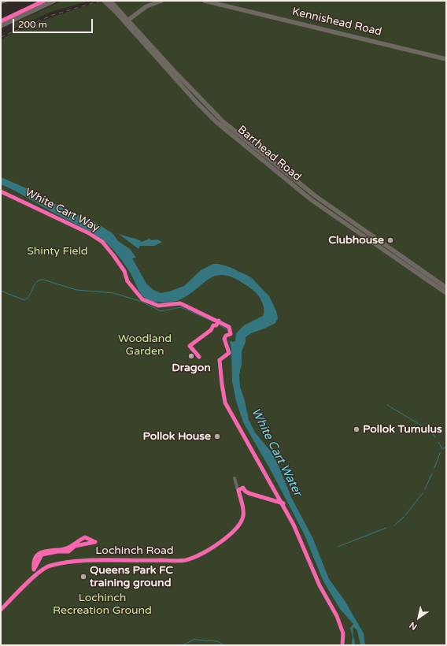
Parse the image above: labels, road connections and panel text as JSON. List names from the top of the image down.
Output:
{
  "streets": {
    "main road": ["Kennishead Road", "Barrhead Road"],
    "street": ["Lochinch Road"],
    "cycle path": ["White Cart Way"]
  },
  "water": ["White Cart Water"],
  "parks": ["Shinty Field", "Woodland Garden", "Lochinch Recreation Ground"],
  "places": [
    "Clubhouse",
    "Dragon",
    "Pollok Tumulus",
    "Pollok House",
    "Queens Park FC training ground"
  ],
  "scale_bar": "200 m",
  "north": "bottom left"
}
